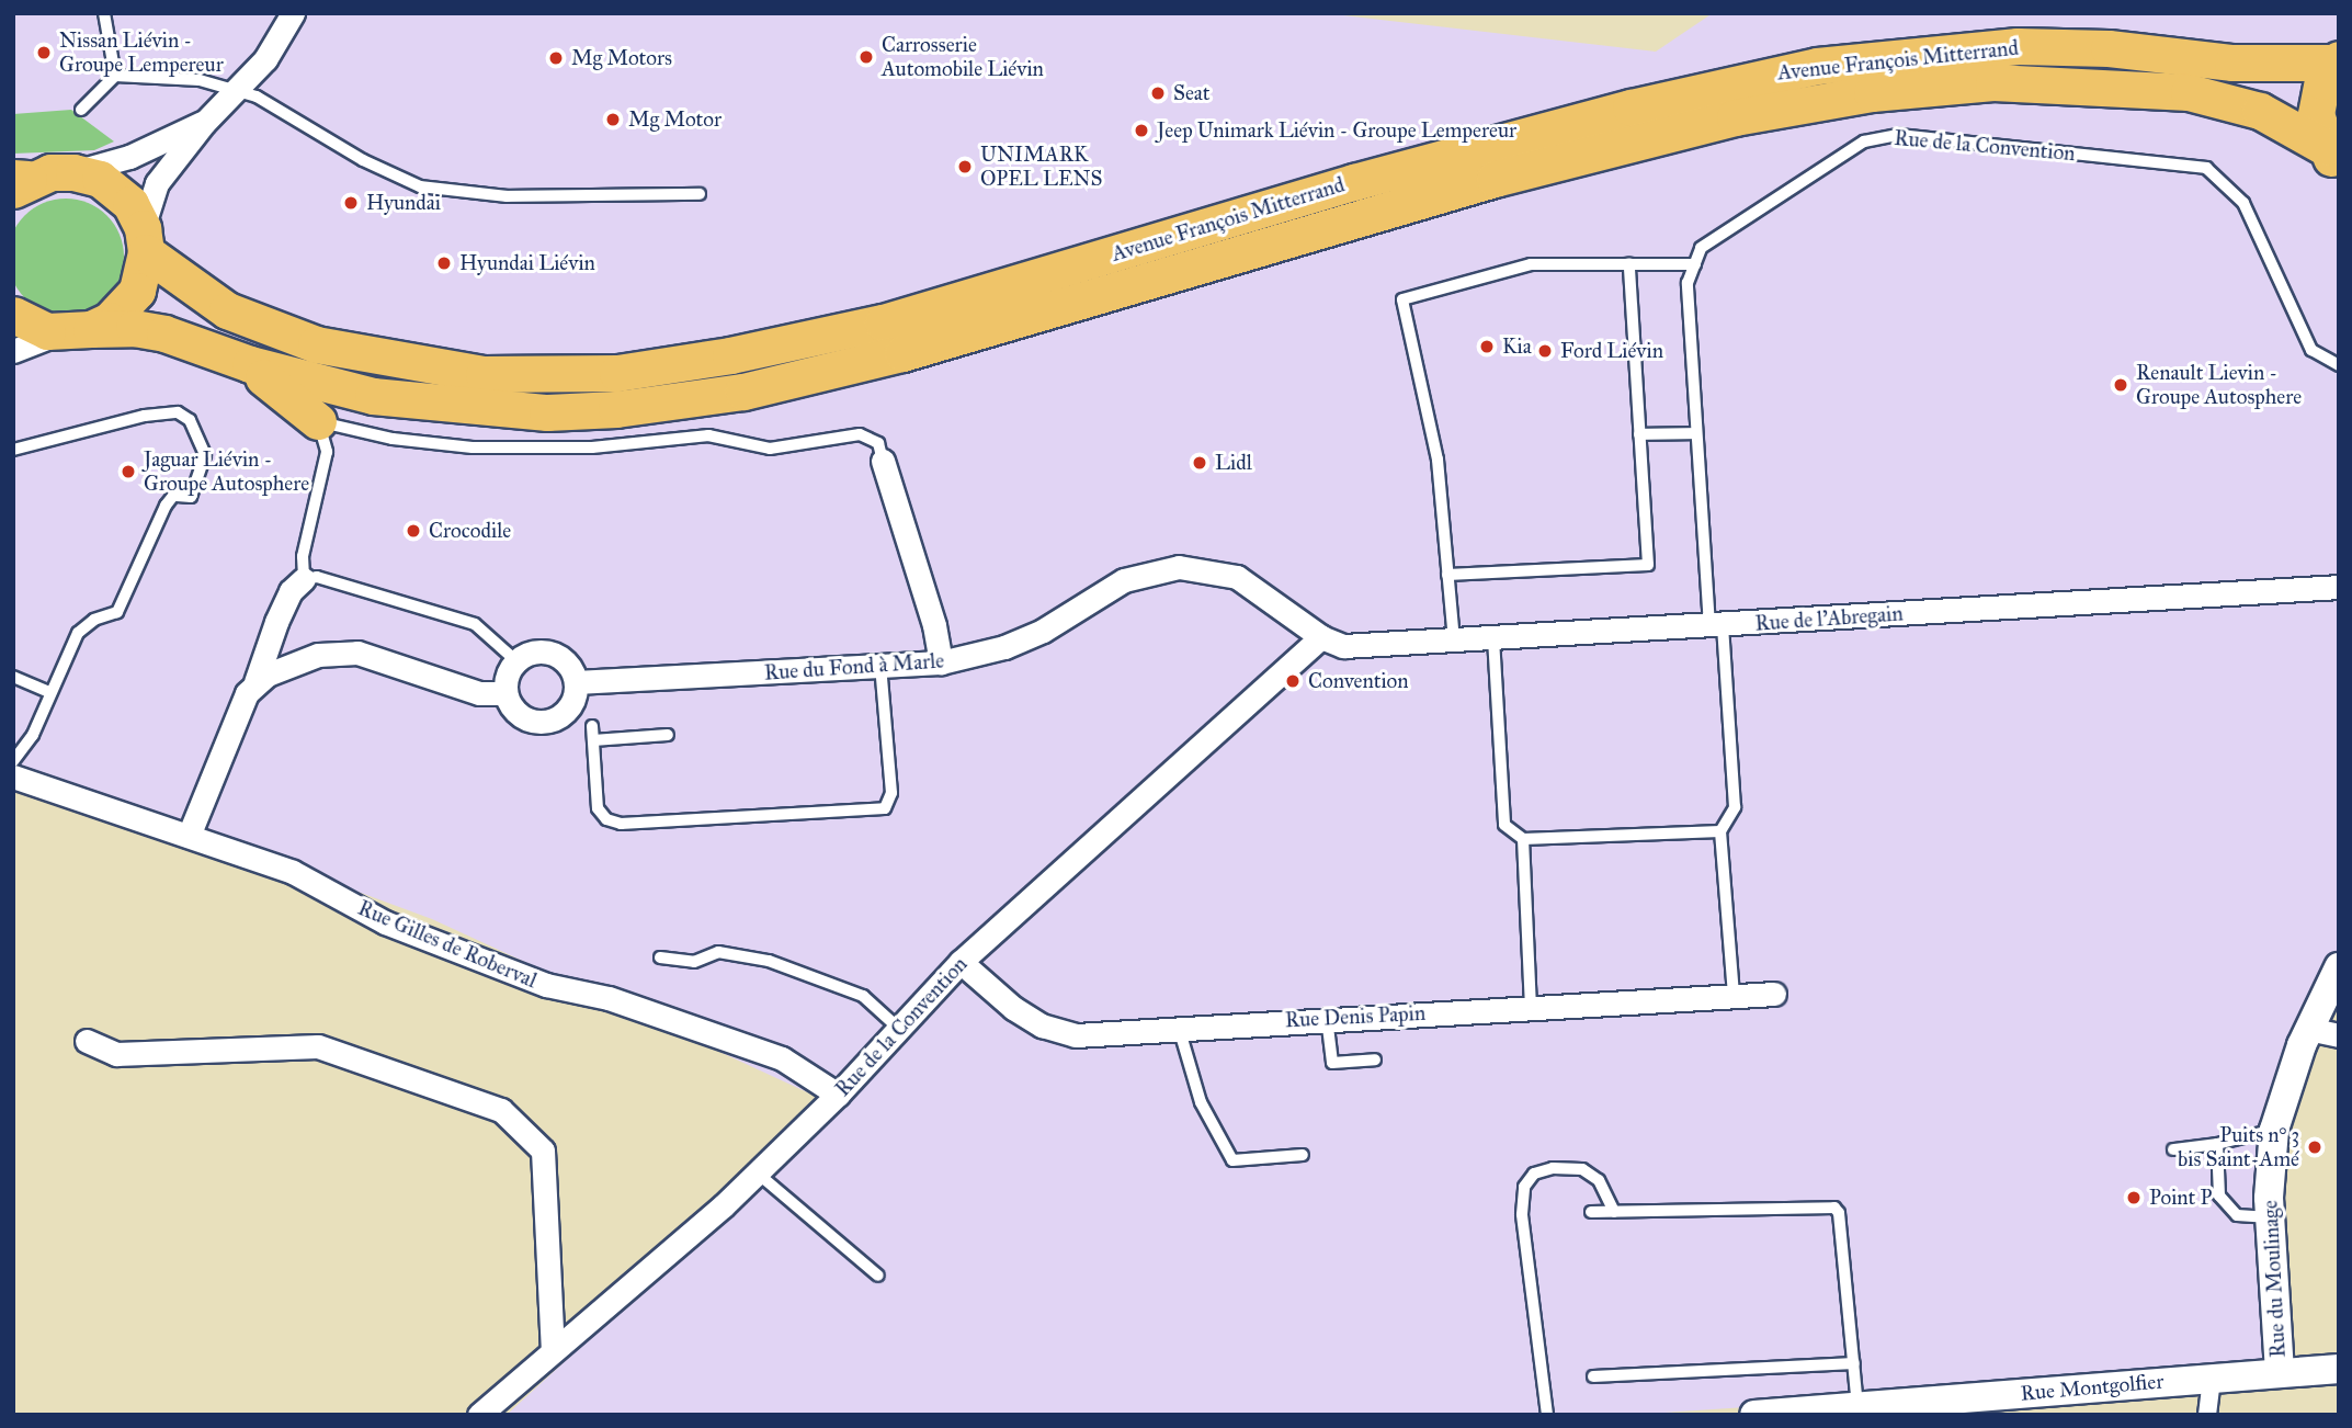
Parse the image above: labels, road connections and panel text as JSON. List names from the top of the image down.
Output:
{
  "streets": {
    "main road": ["Avenue François Mitterrand"],
    "street": [
      "Rue de la Convention",
      "Rue de l'Abregain",
      "Rue du Fond à Marle",
      "Rue Gilles de Roberval",
      "Rue Denis Papin",
      "Rue du Moulinage",
      "Rue Montgolfier"
    ]
  },
  "crossings": [
    ["Rue de la Convention", "Rue de l'Abregain"],
    ["Rue de la Convention", "Rue du Fond à Marle"],
    ["Rue de la Convention", "Rue Gilles de Roberval"],
    ["Rue de la Convention", "Rue Denis Papin"],
    ["Rue de l'Abregain", "Rue du Fond à Marle"],
    ["Rue du Moulinage", "Rue Montgolfier"]
  ],
  "places": [
    "Nissan Liévin - Groupe Lempereur",
    "Carrosserie Automobile Liévin",
    "Mg Motors",
    "Seat",
    "Mg Motor",
    "Jeep Unimark Liévin - Groupe Lempereur",
    "UNIMARK OPEL LENS",
    "Hyundai",
    "Hyundai Liévin",
    "Kia",
    "Ford Liévin",
    "Renault Lievin - Groupe Autosphere",
    "Lidl",
    "Jaguar Liévin - Groupe Autosphere",
    "Crocodile",
    "Convention",
    "Puits n° 3 bis Saint-Amé",
    "Point P"
  ]
}
